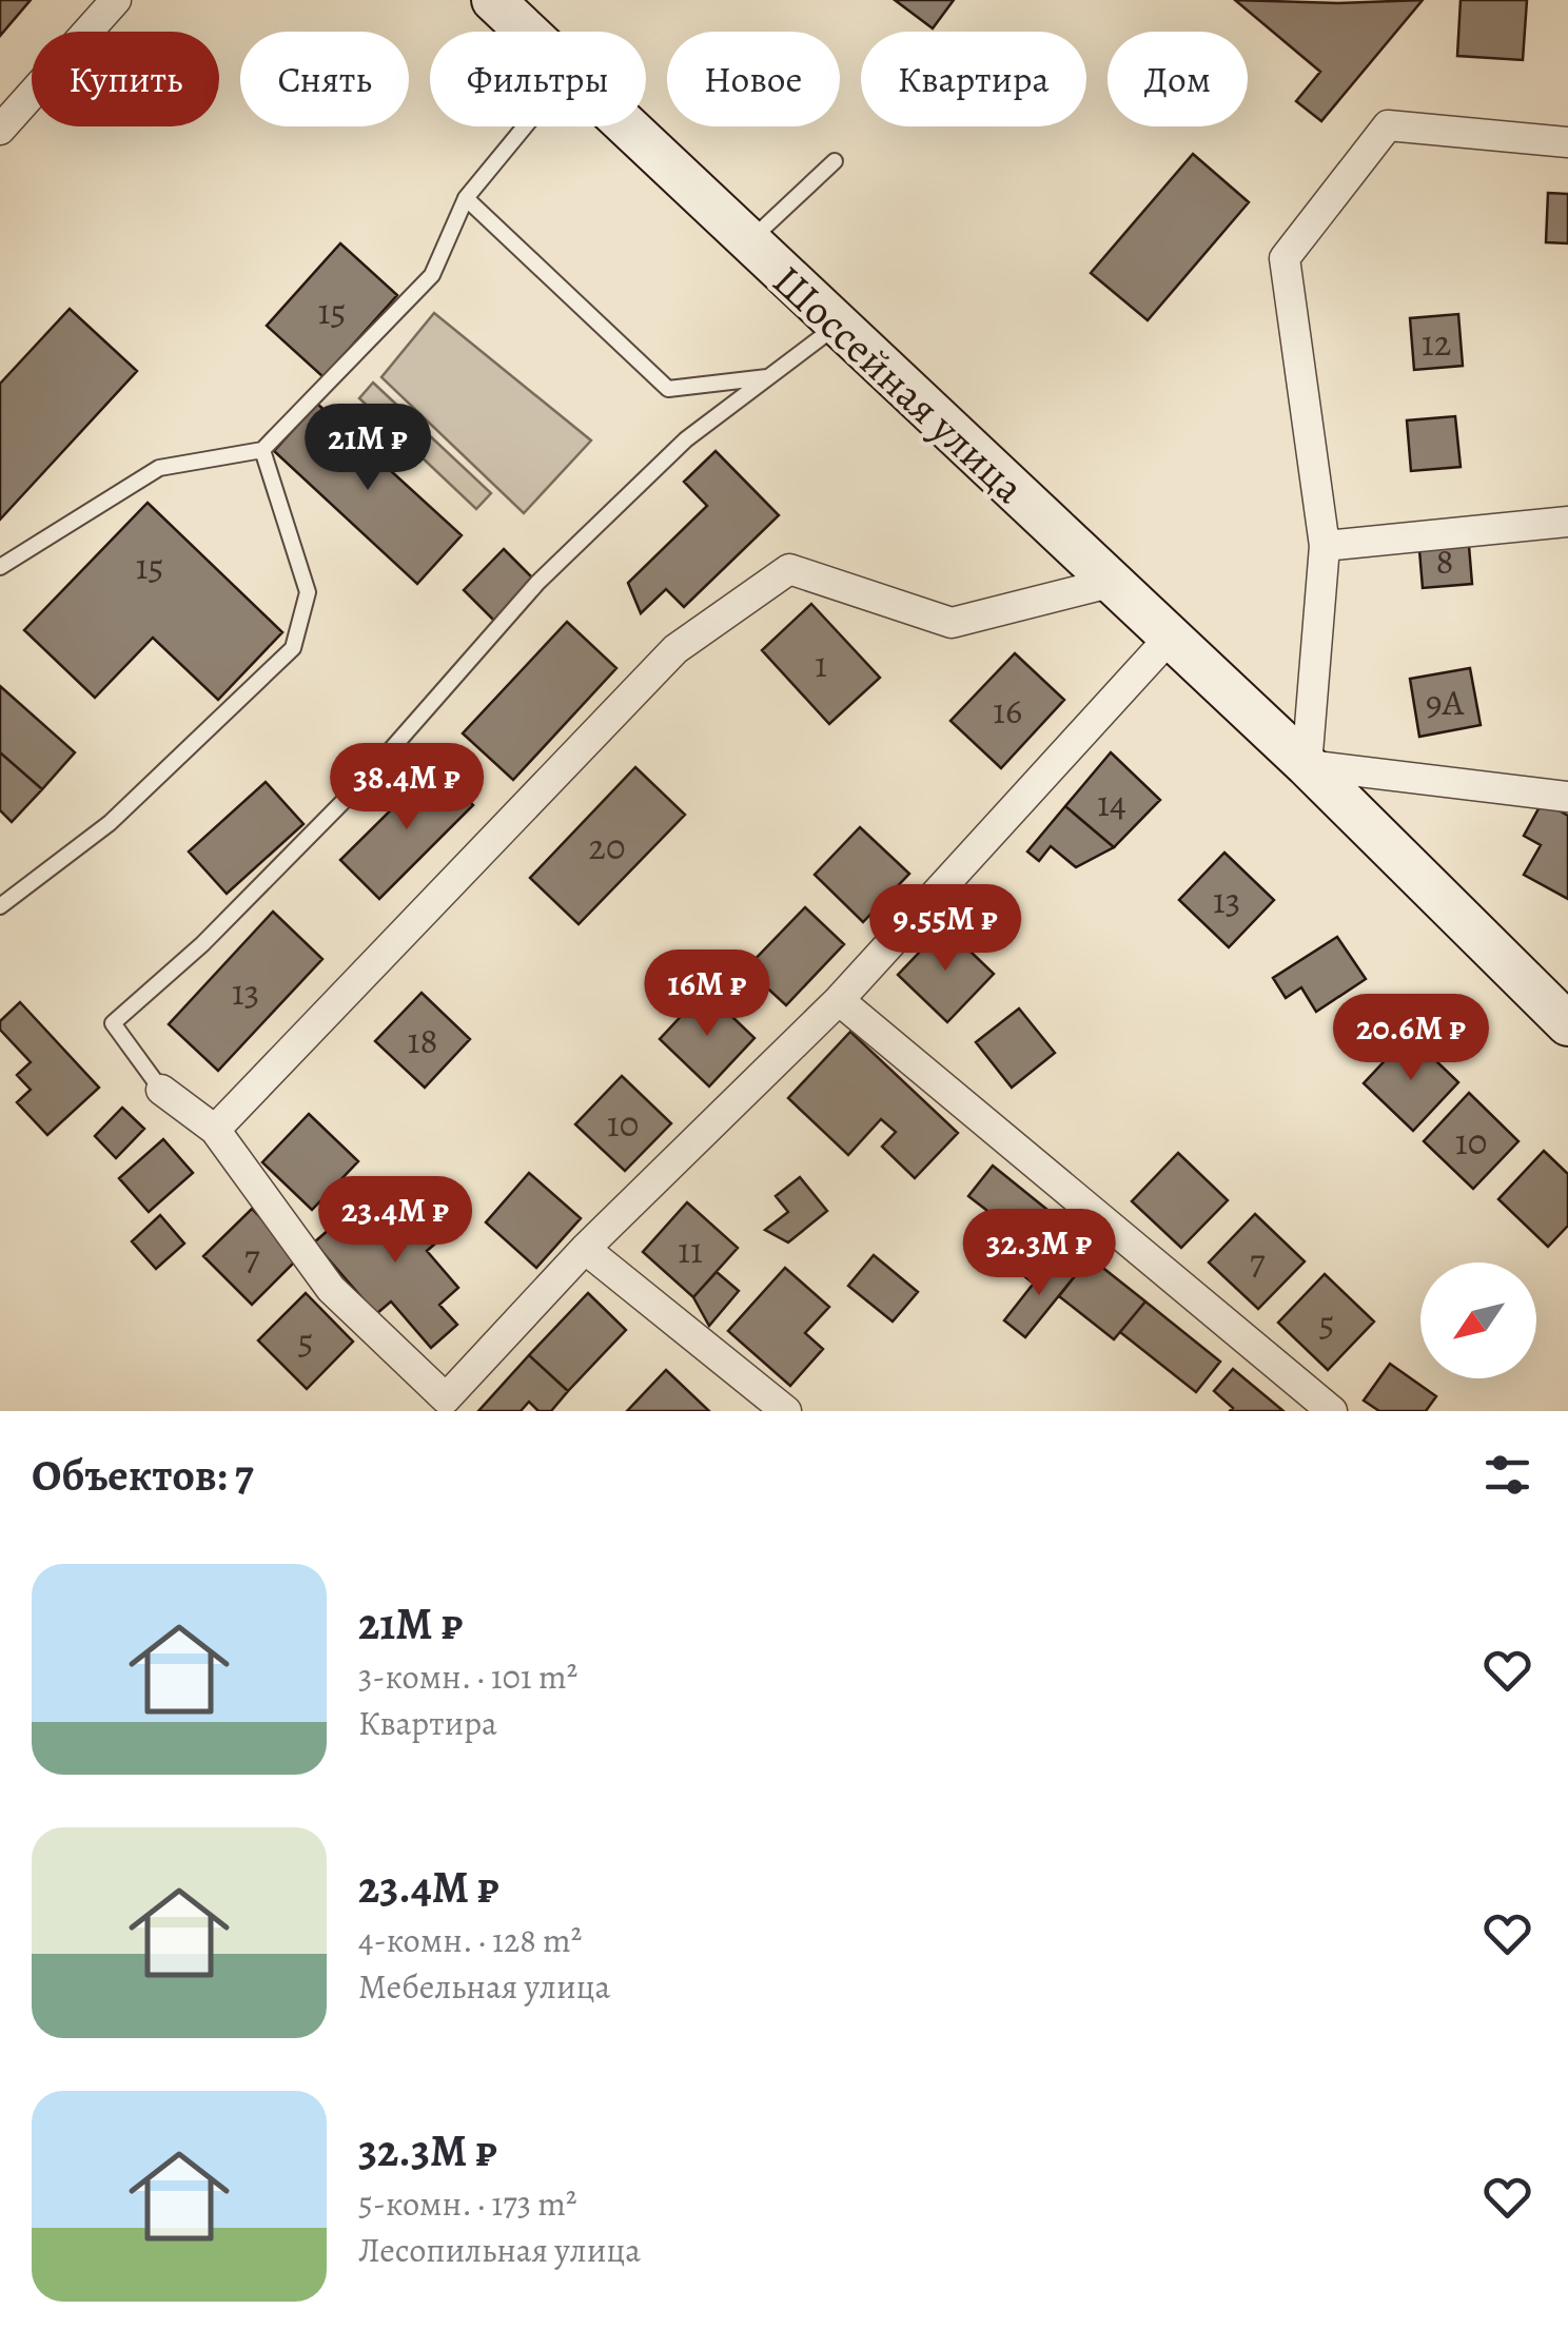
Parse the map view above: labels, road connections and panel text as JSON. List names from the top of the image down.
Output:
{
  "streets": {
    "main road": ["Шоссейная улица"]
  },
  "house_numbers": [
    "15",
    "12",
    "8",
    "15",
    "1",
    "9А",
    "16",
    "14",
    "20",
    "13",
    "13",
    "18",
    "10",
    "10",
    "11",
    "7",
    "7",
    "5",
    "5"
  ],
  "north": "bottom left",
  "page": {
    "chip": [
      "Купить",
      "Снять",
      "Фильтры",
      "Новое",
      "Квартира",
      "Дом"
    ],
    "price": [
      "21M ₽",
      "38.4M ₽",
      "9.55M ₽",
      "16M ₽",
      "20.6M ₽",
      "23.4M ₽",
      "32.3M ₽"
    ],
    "heading": "Объектов: 7",
    "list": [
      {
        "name": "21M ₽",
        "note": "3-комн. · 101 m² · Квартира"
      },
      {
        "name": "23.4M ₽",
        "note": "4-комн. · 128 m² · Мебельная улица"
      },
      {
        "name": "32.3M ₽",
        "note": "5-комн. · 173 m² · Лесопильная улица"
      }
    ]
  }
}
